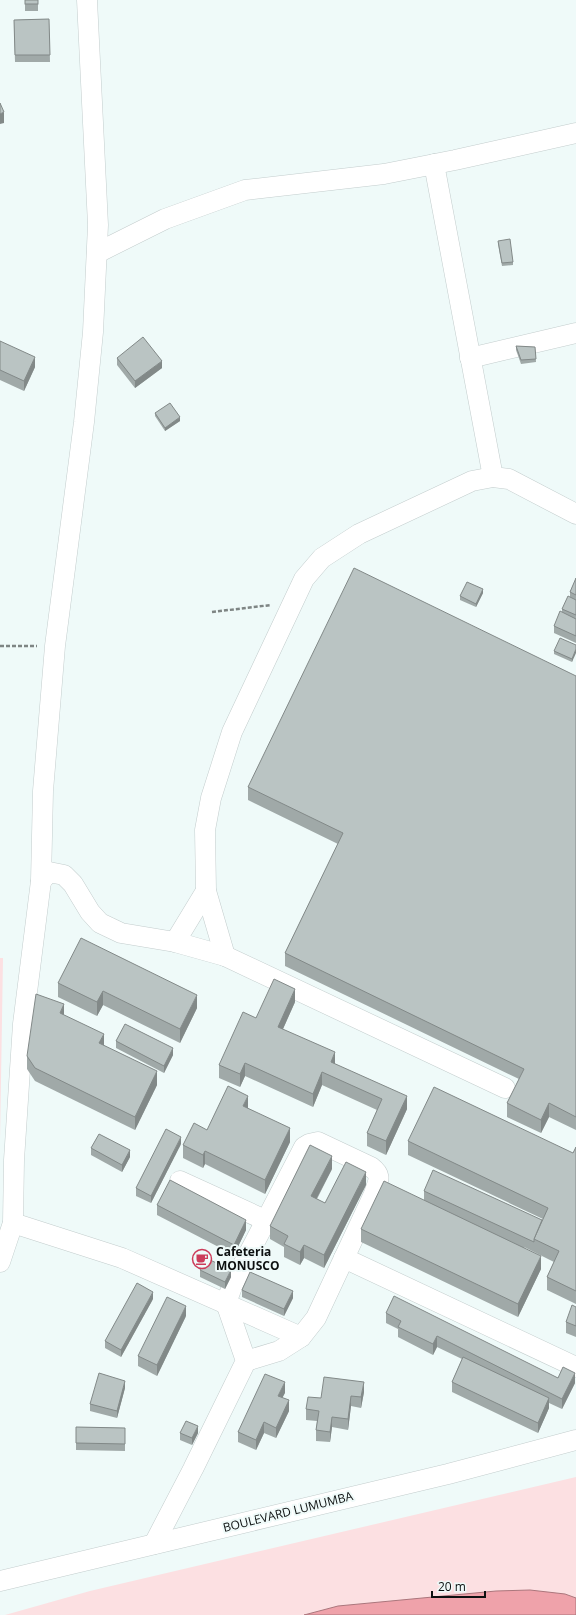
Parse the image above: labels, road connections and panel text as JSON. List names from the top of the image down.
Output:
{
  "streets": {
    "street": ["BOULEVARD LUMUMBA"]
  },
  "places": {
    "cafe": ["Cafeteria MONUSCO"]
  },
  "scale_bar": "20 m"
}
